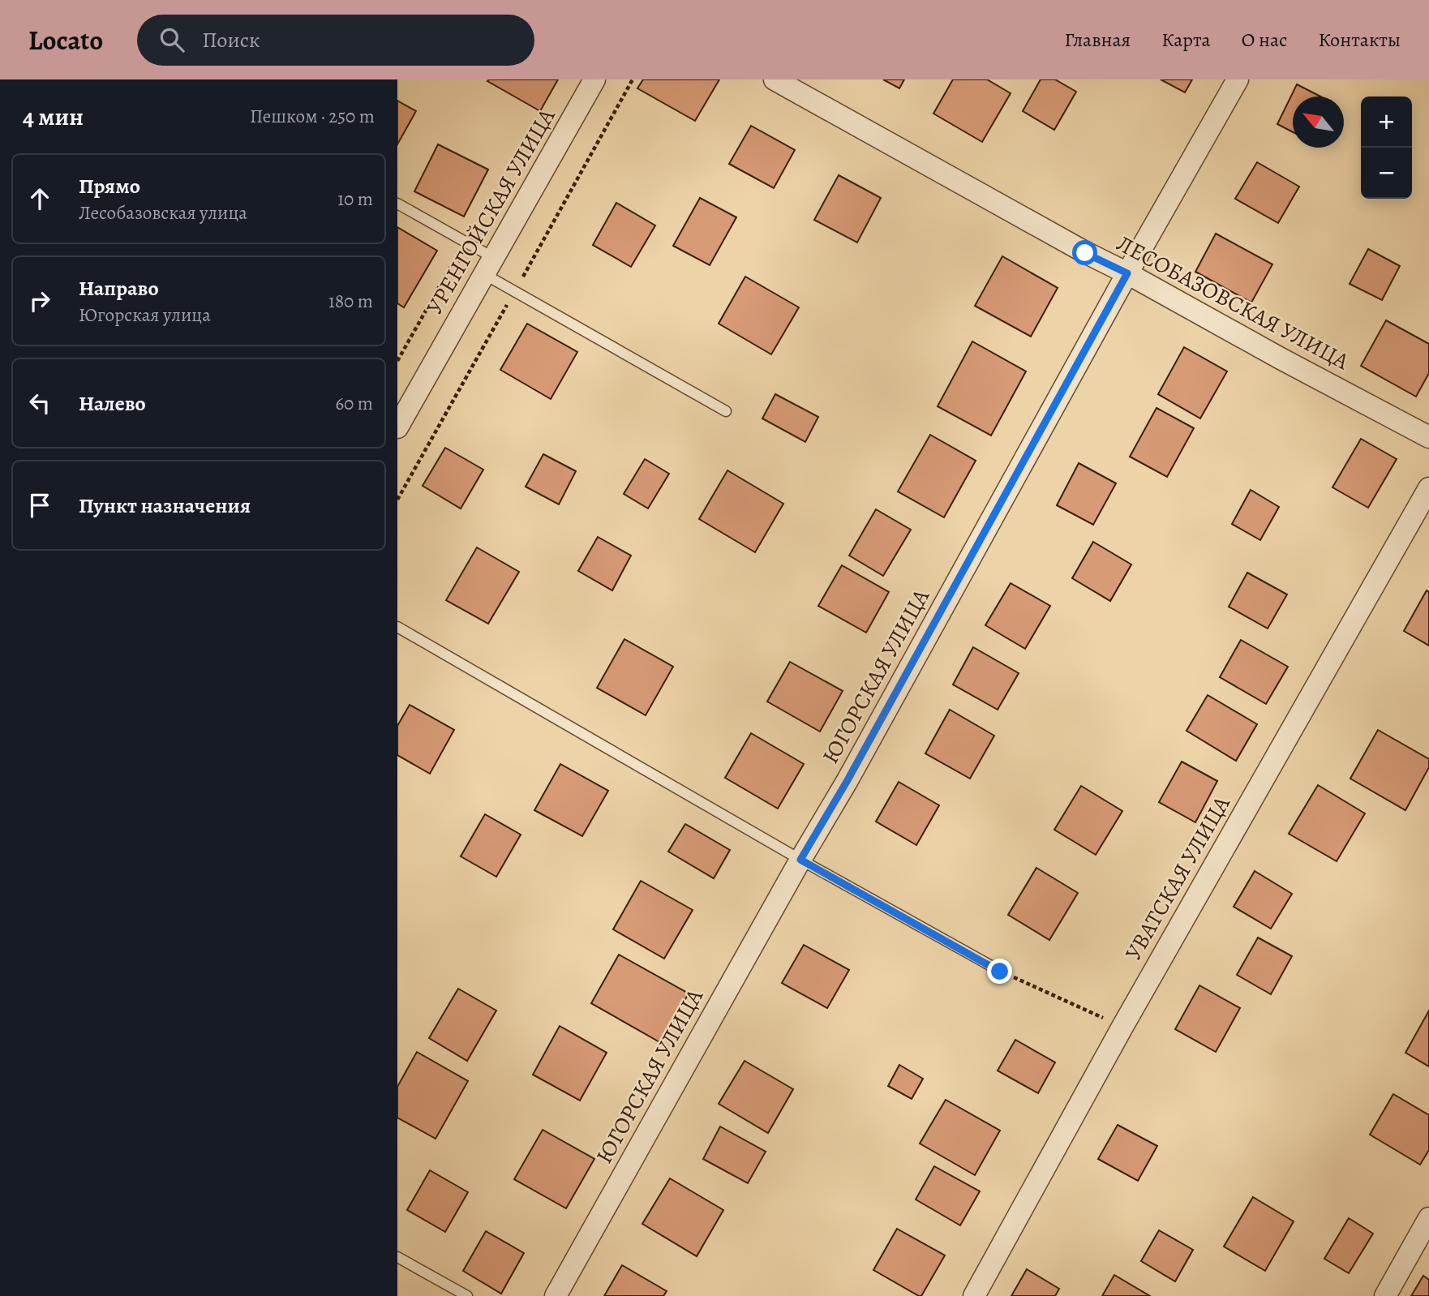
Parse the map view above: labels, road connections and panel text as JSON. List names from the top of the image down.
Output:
{
  "streets": {
    "street": [
      "УРЕНГОЙСКАЯ УЛИЦА",
      "ЛЕСОБАЗОВСКАЯ УЛИЦА",
      "ЮГОРСКАЯ УЛИЦА",
      "УВАТСКАЯ УЛИЦА"
    ]
  },
  "crossings": [
    ["ЛЕСОБАЗОВСКАЯ УЛИЦА", "ЮГОРСКАЯ УЛИЦА"]
  ],
  "north": "top left",
  "page": {
    "header": "Locato",
    "search": "Поиск",
    "nav": [
      "Главная",
      "Карта",
      "О нас",
      "Контакты"
    ],
    "heading": ["4 мин", "Пешком · 250 m"],
    "map_buttons": ["+", "−"],
    "list": [
      ["Прямо", "Лесобазовская улица", "10 m"],
      ["Направо", "Югорская улица", "180 m"],
      ["Налево", "60 m"],
      "Пункт назначения"
    ]
  }
}
